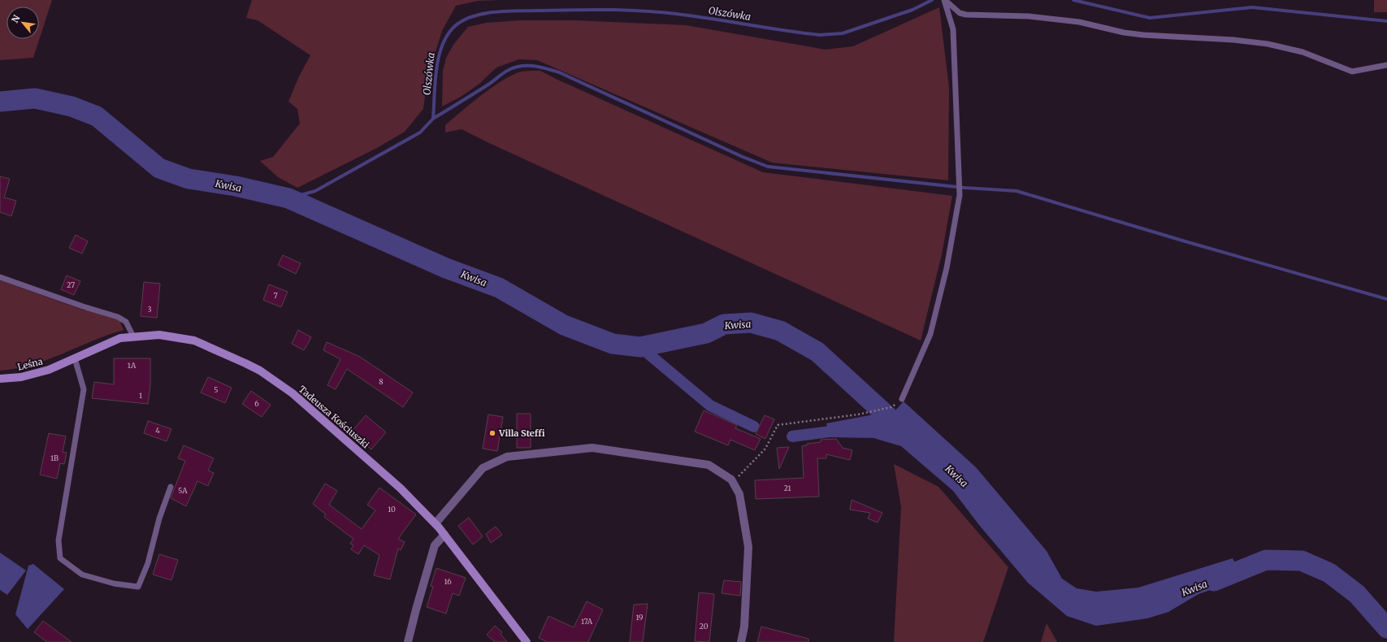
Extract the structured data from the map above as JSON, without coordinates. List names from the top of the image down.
{
  "streets": {
    "main road": ["Leśna", "Tadeusza Kościuszki"]
  },
  "crossings": [
    ["Leśna", "Tadeusza Kościuszki"]
  ],
  "water": ["Olszówka", "Kwisa"],
  "places": ["Villa Steffi"],
  "house_numbers": [
    "27",
    "7",
    "3",
    "1A",
    "8",
    "5",
    "1",
    "6",
    "4",
    "1B",
    "21",
    "5A",
    "10",
    "16",
    "19",
    "17A",
    "20"
  ],
  "north": "top left"
}
